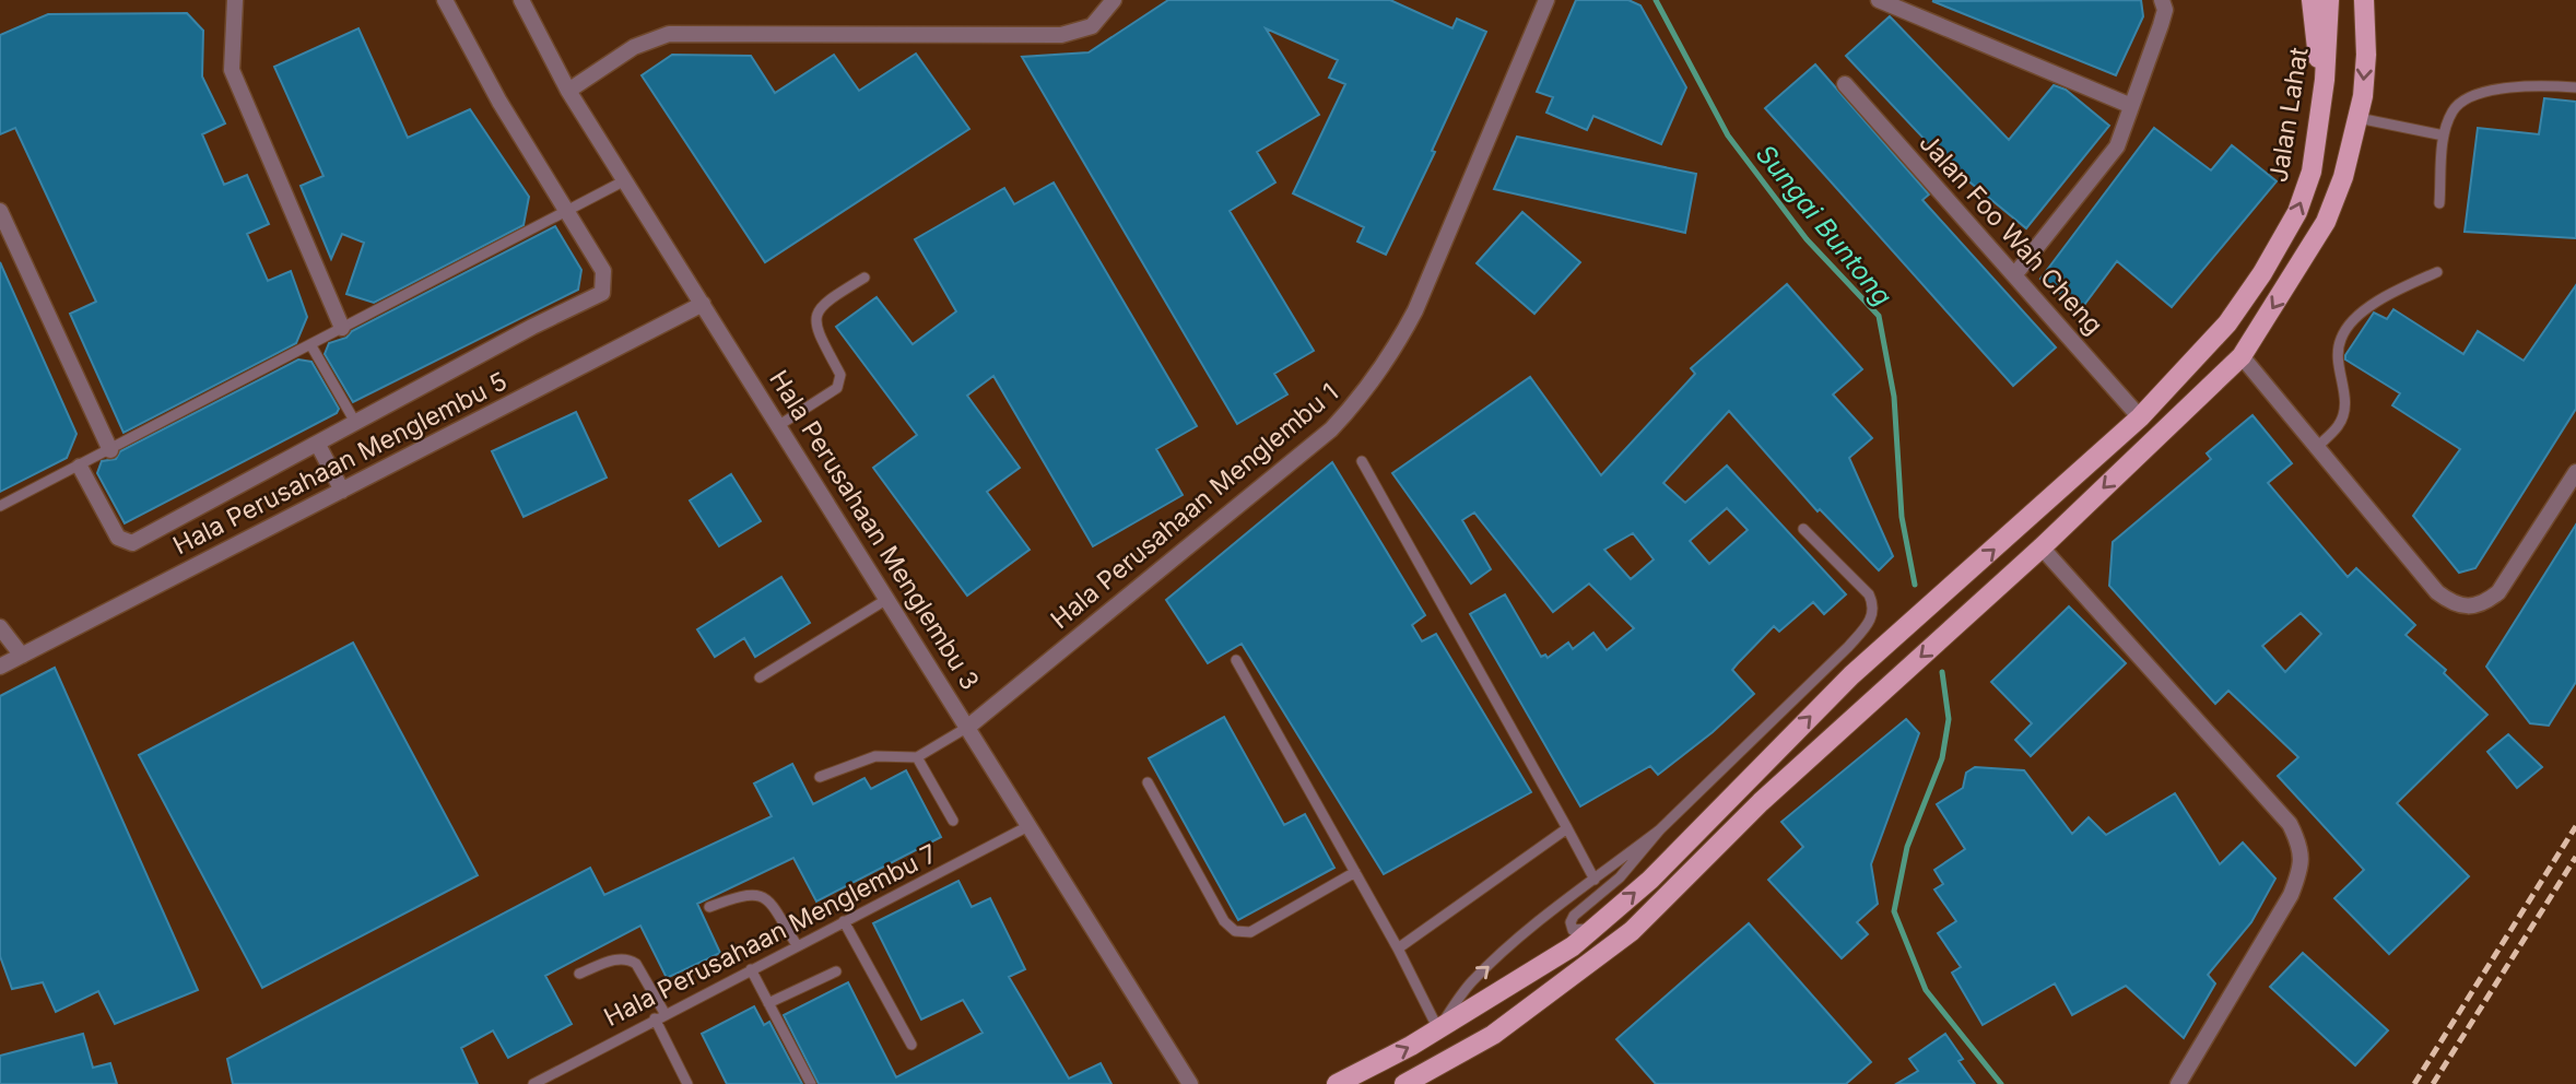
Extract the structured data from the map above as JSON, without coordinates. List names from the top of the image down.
{
  "streets": {
    "main road": ["Jalan Lahat"],
    "street": [
      "Jalan Foo Wah Cheng",
      "Hala Perusahaan Menglembu 5",
      "Hala Perusahaan Menglembu 1",
      "Hala Perusahaan Menglembu 3"
    ],
    "lane": ["Hala Perusahaan Menglembu 7"]
  },
  "crossings": [
    ["Jalan Lahat", "Jalan Foo Wah Cheng"],
    ["Hala Perusahaan Menglembu 5", "Hala Perusahaan Menglembu 3"],
    ["Hala Perusahaan Menglembu 1", "Hala Perusahaan Menglembu 3"],
    ["Hala Perusahaan Menglembu 3", "Hala Perusahaan Menglembu 7"]
  ],
  "water": ["Sungai Buntong"]
}
